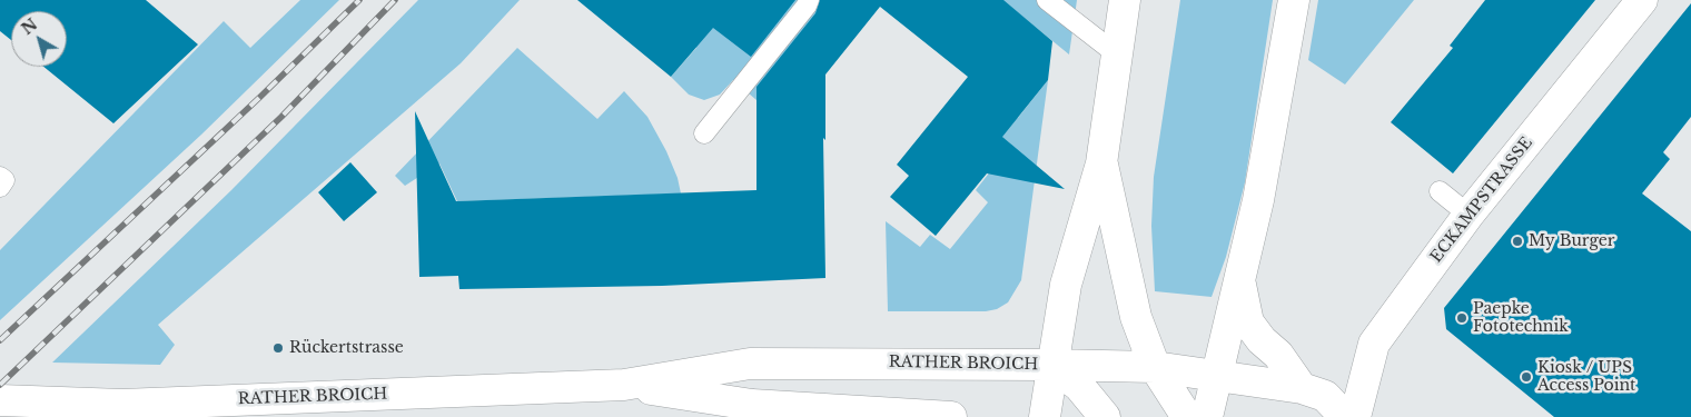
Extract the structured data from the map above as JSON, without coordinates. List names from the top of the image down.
{
  "streets": {
    "main road": ["ECKAMPSTRASSE", "RATHER BROICH"]
  },
  "places": [
    "My Burger",
    "Paepke Fototechnik",
    "Rückertstrasse",
    "Kiosk / UPS Access Point"
  ],
  "north": "top left"
}
